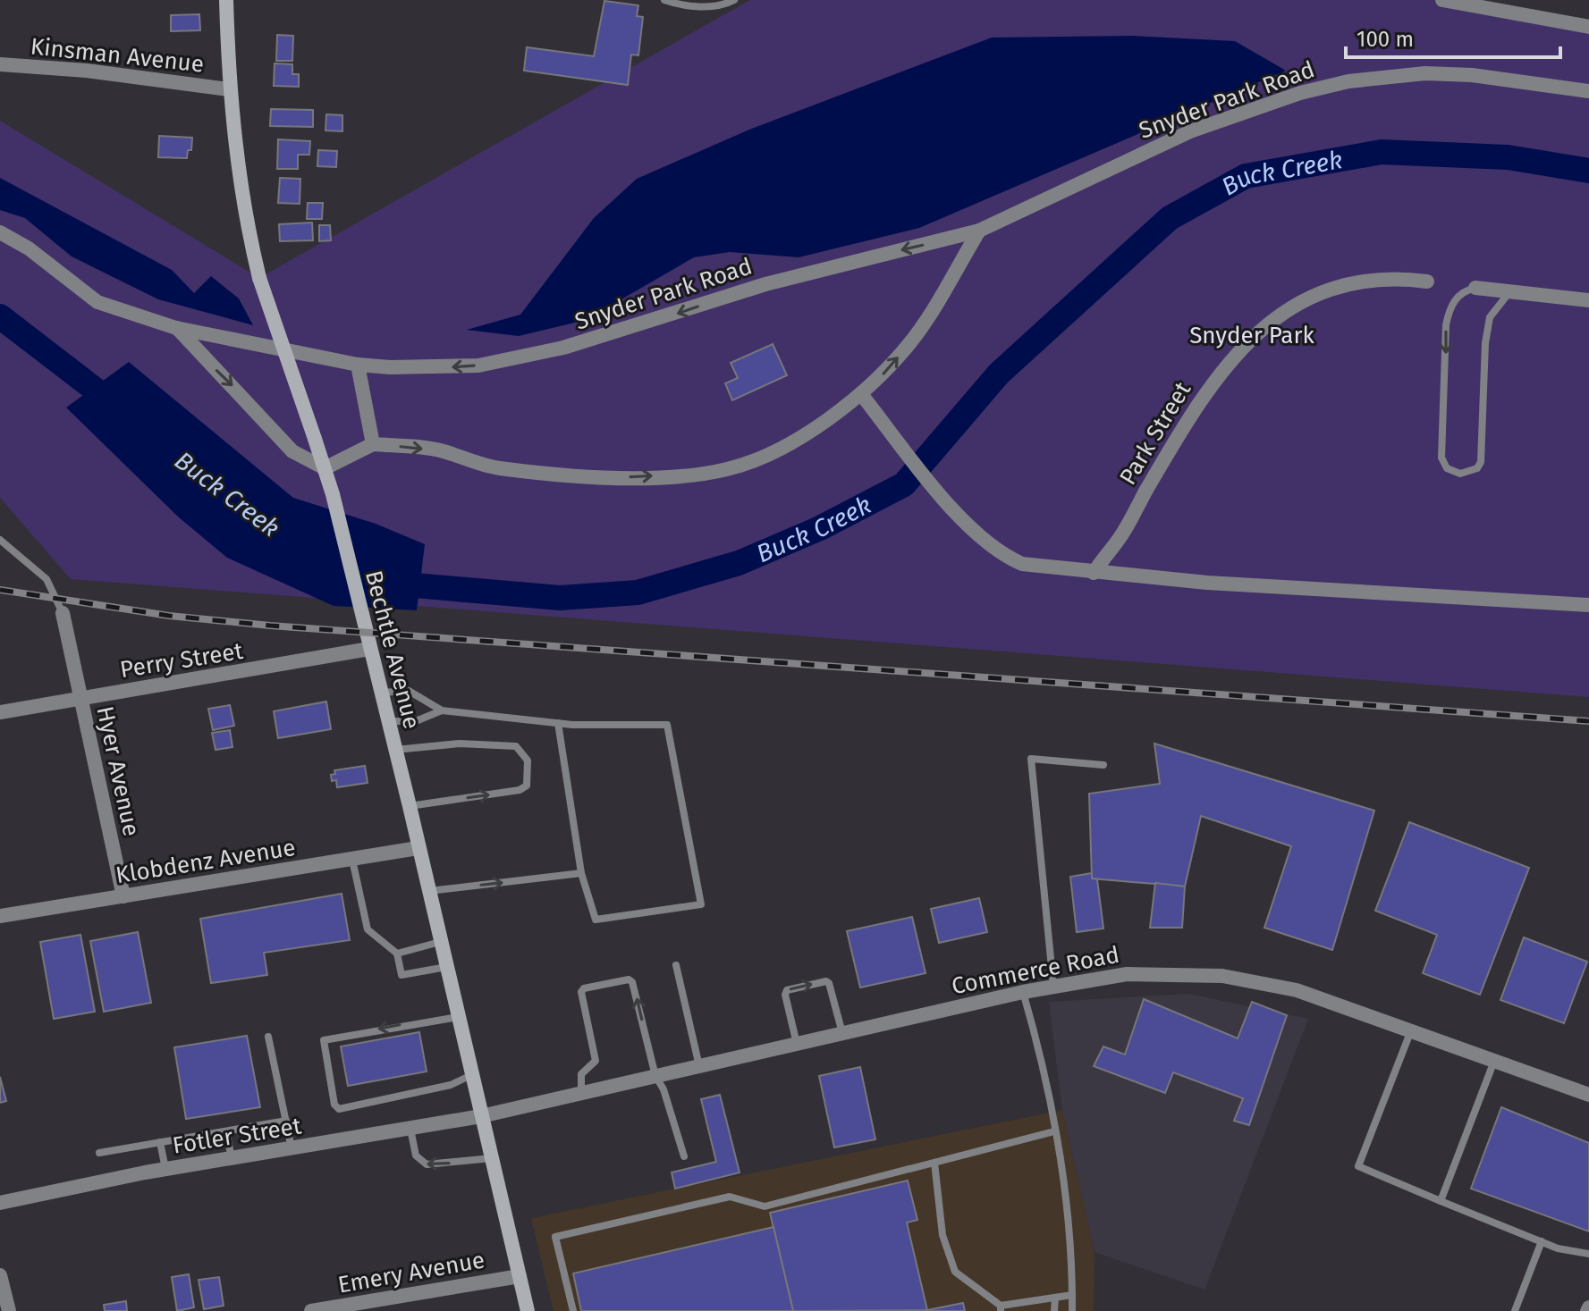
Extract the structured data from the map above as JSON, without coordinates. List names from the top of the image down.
{
  "streets": {
    "main road": ["Bechtle Avenue"],
    "street": [
      "Kinsman Avenue",
      "Snyder Park Road",
      "Park Street",
      "Perry Street",
      "Hyer Avenue",
      "Klobdenz Avenue",
      "Commerce Road",
      "Fotler Street",
      "Emery Avenue"
    ]
  },
  "crossings": [
    ["Kinsman Avenue", "Bechtle Avenue"],
    ["Bechtle Avenue", "Perry Street"],
    ["Bechtle Avenue", "Klobdenz Avenue"],
    ["Bechtle Avenue", "Commerce Road"],
    ["Bechtle Avenue", "Fotler Street"],
    ["Bechtle Avenue", "Emery Avenue"],
    ["Perry Street", "Hyer Avenue"],
    ["Hyer Avenue", "Klobdenz Avenue"],
    ["Commerce Road", "Fotler Street"]
  ],
  "water": ["Buck Creek"],
  "parks": ["Snyder Park"],
  "scale_bar": "100 m"
}
